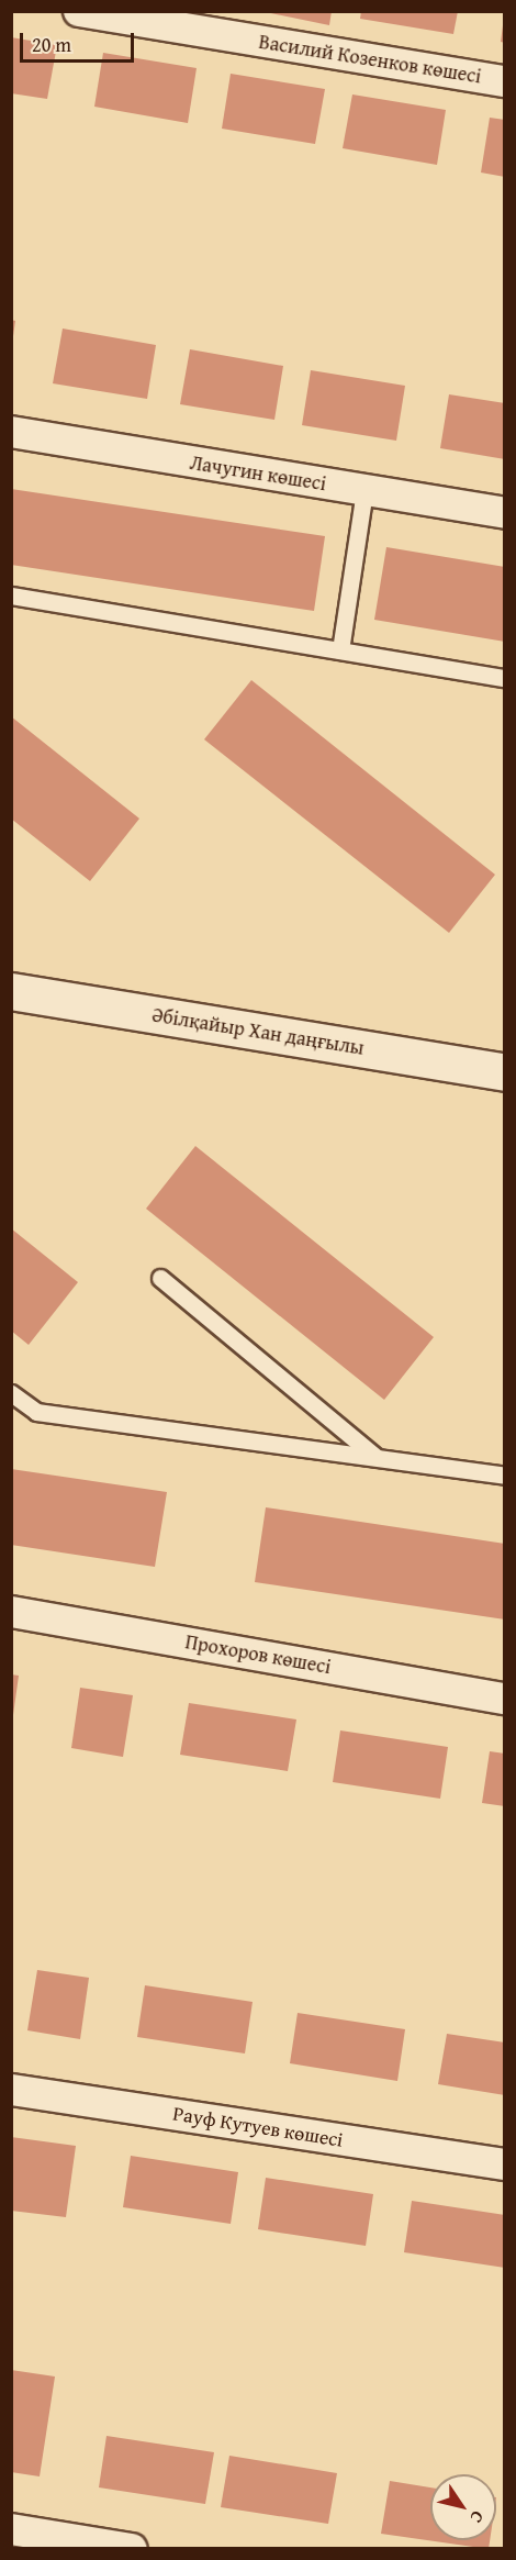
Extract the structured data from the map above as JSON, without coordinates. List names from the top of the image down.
{
  "streets": {
    "street": [
      "Василий Козенков көшесі",
      "Лачугин көшесі",
      "Әбілқайыр Хан даңғылы",
      "Прохоров көшесі",
      "Рауф Кутуев көшесі"
    ]
  },
  "scale_bar": "20 m",
  "north": "bottom right"
}
